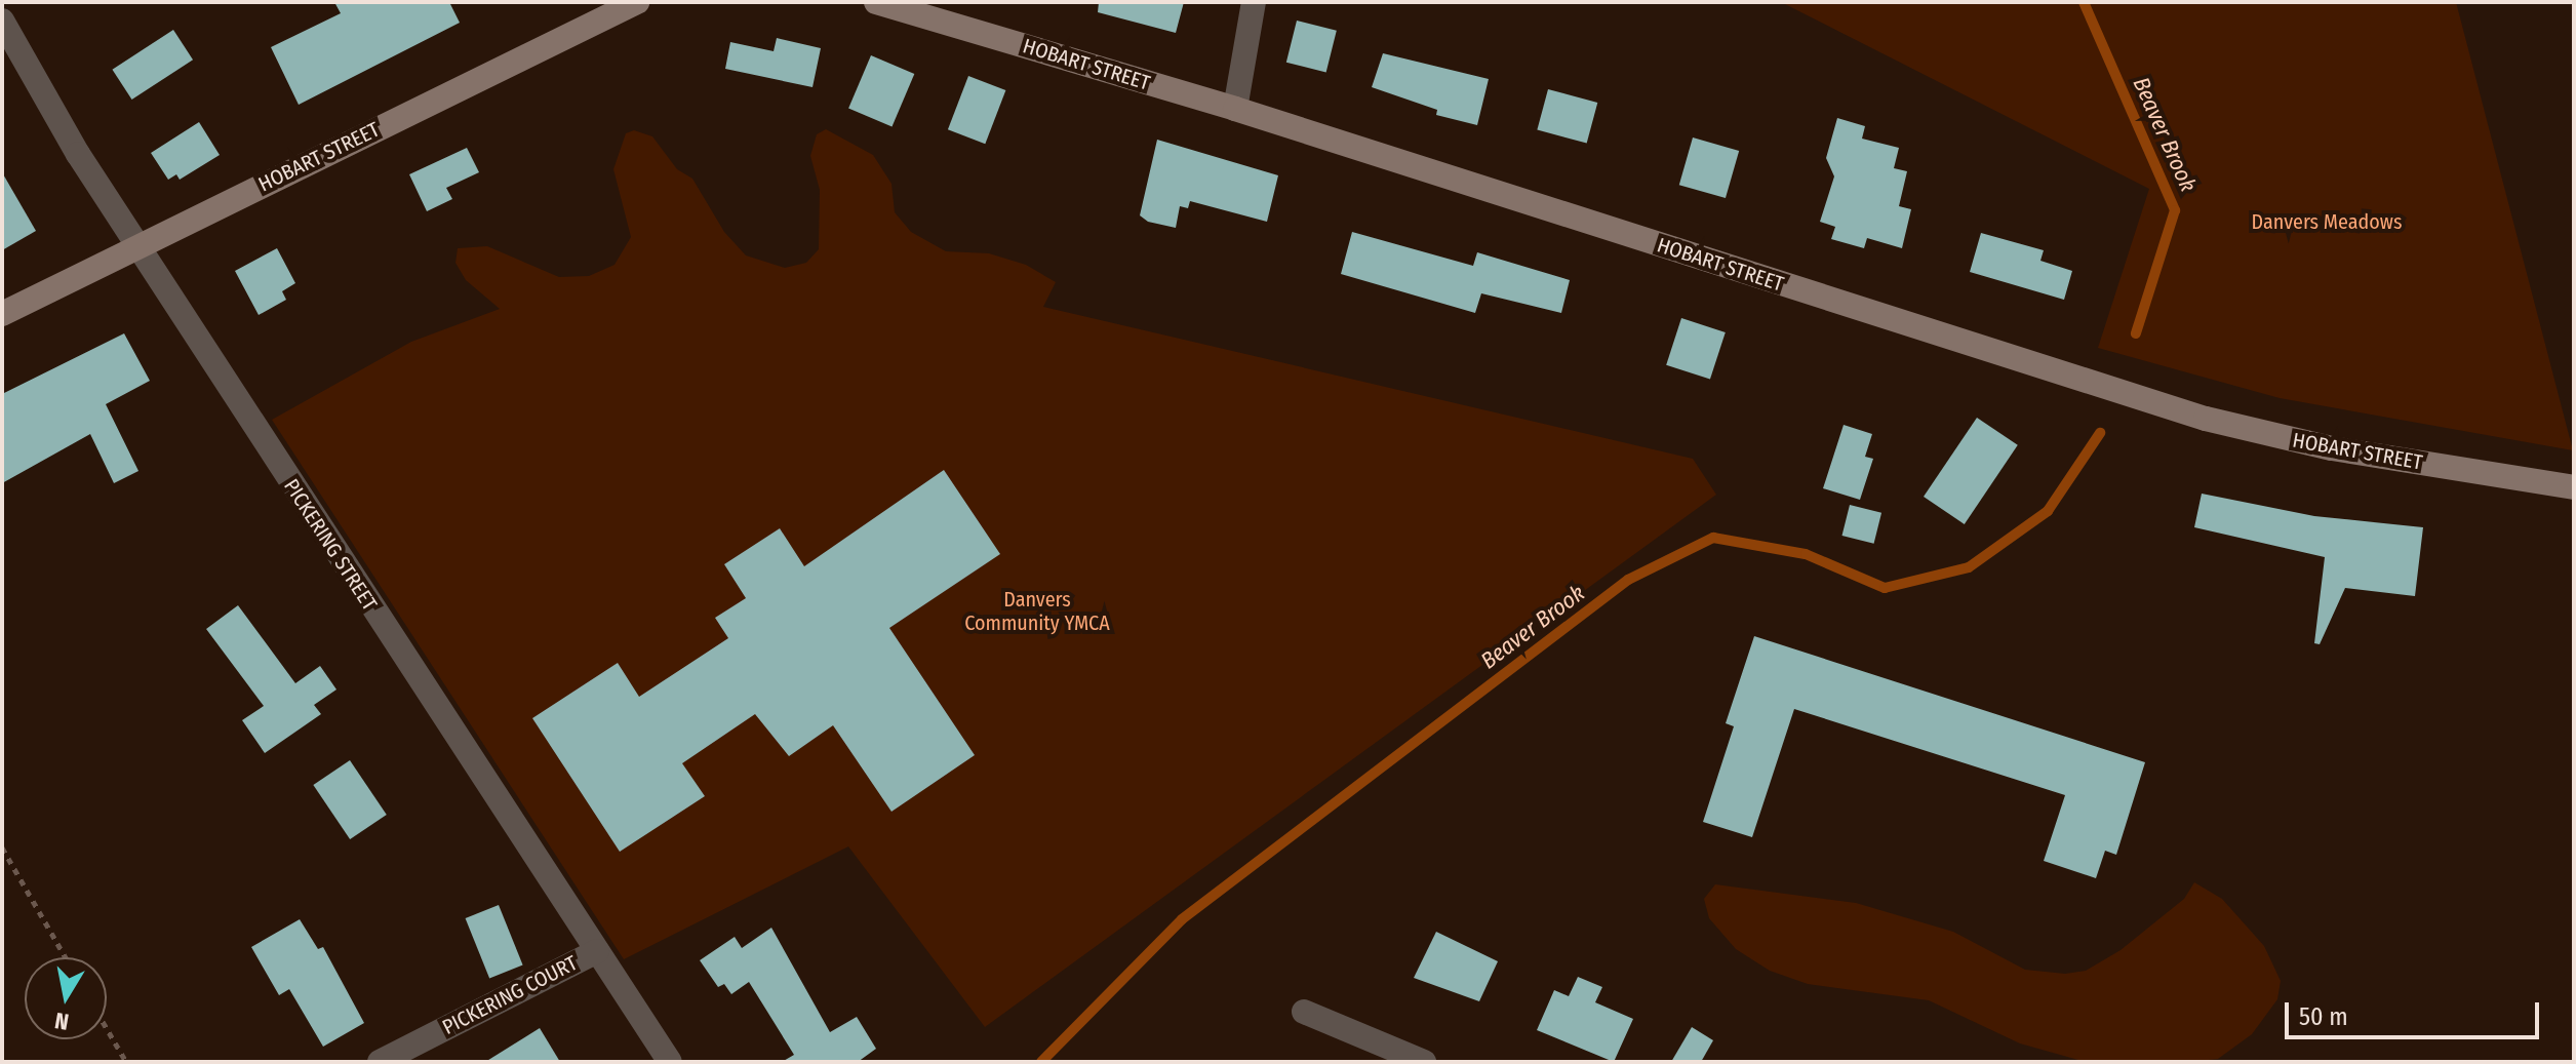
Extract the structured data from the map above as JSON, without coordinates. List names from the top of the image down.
{
  "streets": {
    "main road": ["HOBART STREET"],
    "street": ["PICKERING STREET", "PICKERING COURT"]
  },
  "crossings": [
    ["HOBART STREET", "PICKERING STREET"],
    ["PICKERING STREET", "PICKERING COURT"]
  ],
  "water": ["Beaver Brook"],
  "parks": ["Danvers Meadows", "Danvers Community YMCA"],
  "scale_bar": "50 m",
  "north": "bottom"
}
